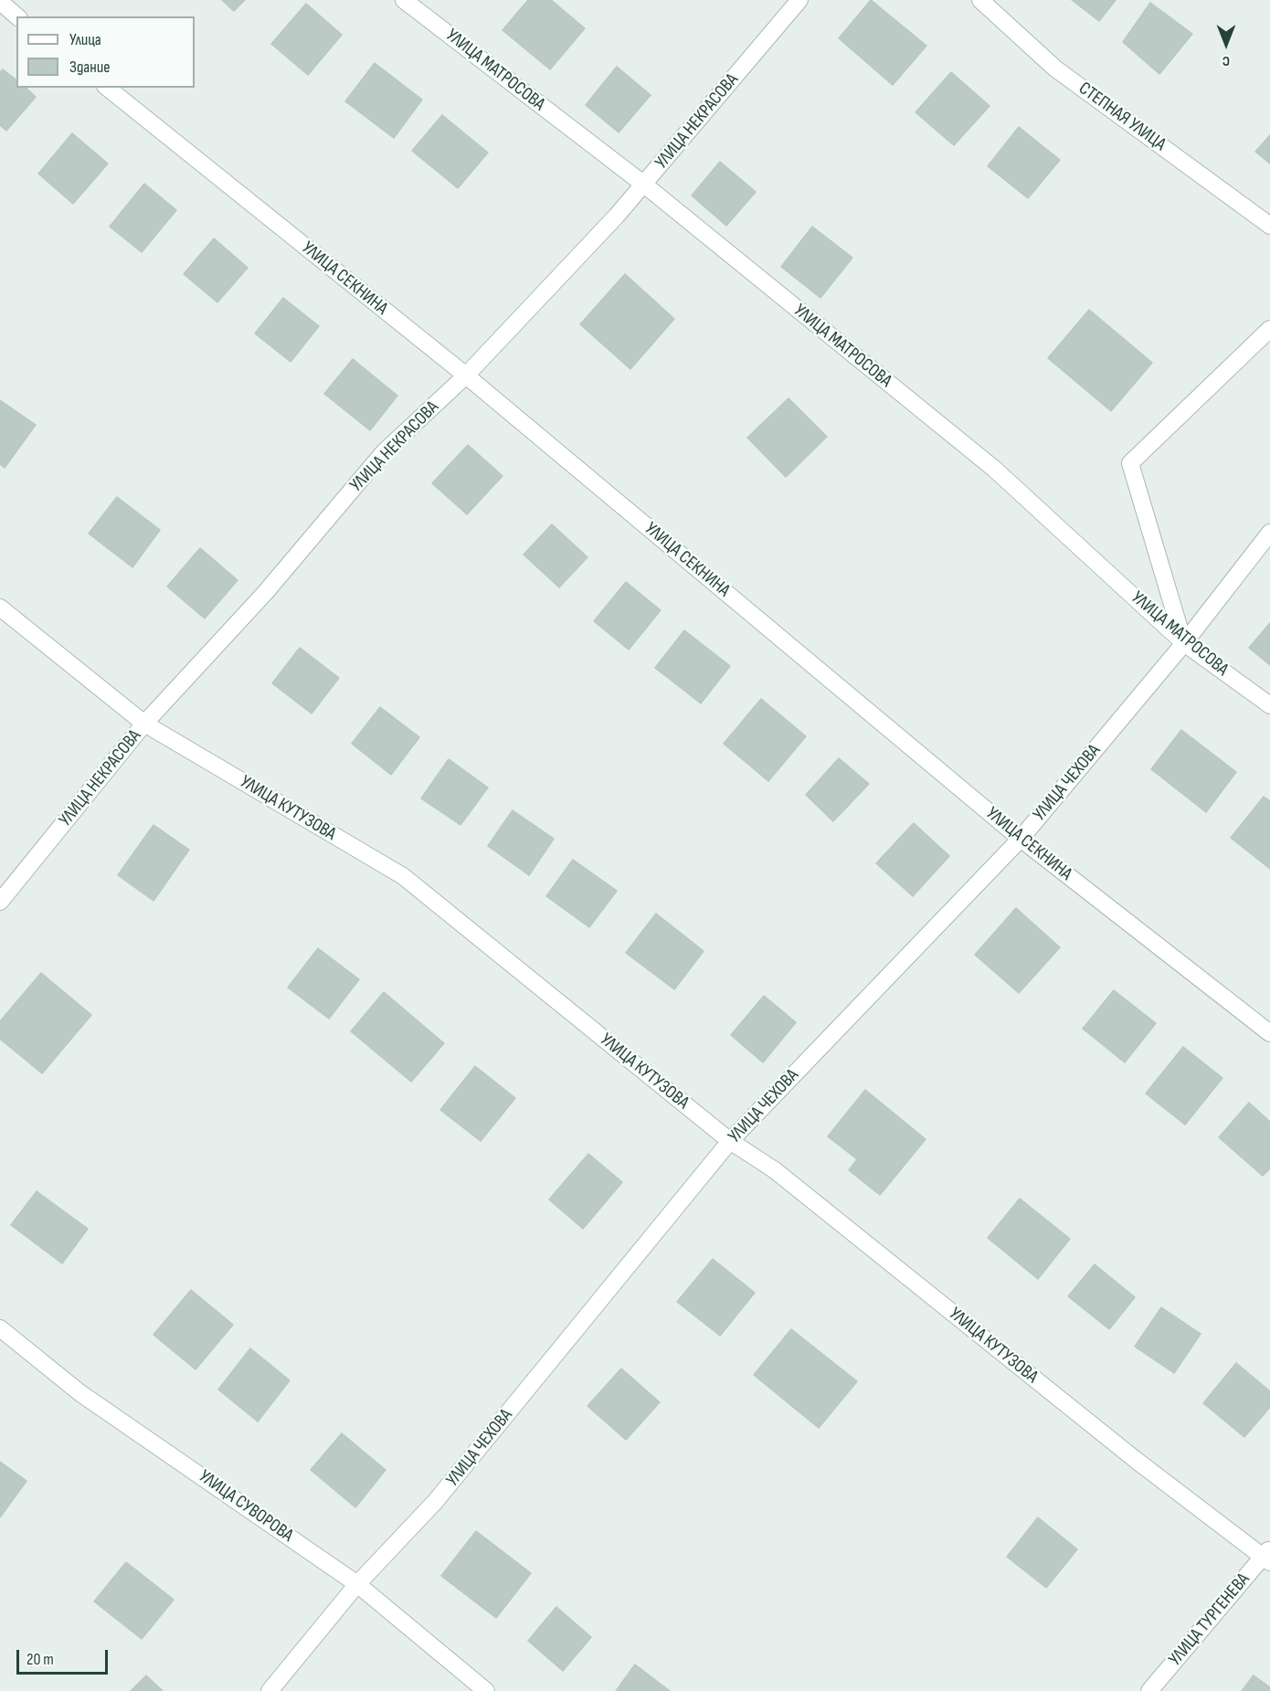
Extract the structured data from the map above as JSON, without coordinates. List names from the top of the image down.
{
  "streets": {
    "street": [
      "УЛИЦА МАТРОСОВА",
      "СТЕПНАЯ УЛИЦА",
      "УЛИЦА НЕКРАСОВА",
      "УЛИЦА СЕКНИНА",
      "УЛИЦА ЧЕХОВА",
      "УЛИЦА КУТУЗОВА",
      "УЛИЦА СУВОРОВА",
      "УЛИЦА ТУРГЕНЕВА"
    ]
  },
  "crossings": [
    ["УЛИЦА МАТРОСОВА", "УЛИЦА НЕКРАСОВА"],
    ["УЛИЦА МАТРОСОВА", "УЛИЦА ЧЕХОВА"],
    ["УЛИЦА НЕКРАСОВА", "УЛИЦА СЕКНИНА"],
    ["УЛИЦА НЕКРАСОВА", "УЛИЦА КУТУЗОВА"],
    ["УЛИЦА СЕКНИНА", "УЛИЦА ЧЕХОВА"],
    ["УЛИЦА ЧЕХОВА", "УЛИЦА КУТУЗОВА"],
    ["УЛИЦА ЧЕХОВА", "УЛИЦА СУВОРОВА"],
    ["УЛИЦА КУТУЗОВА", "УЛИЦА ТУРГЕНЕВА"]
  ],
  "legend": ["Улица", "Здание"],
  "scale_bar": "20 m",
  "north": "bottom"
}
